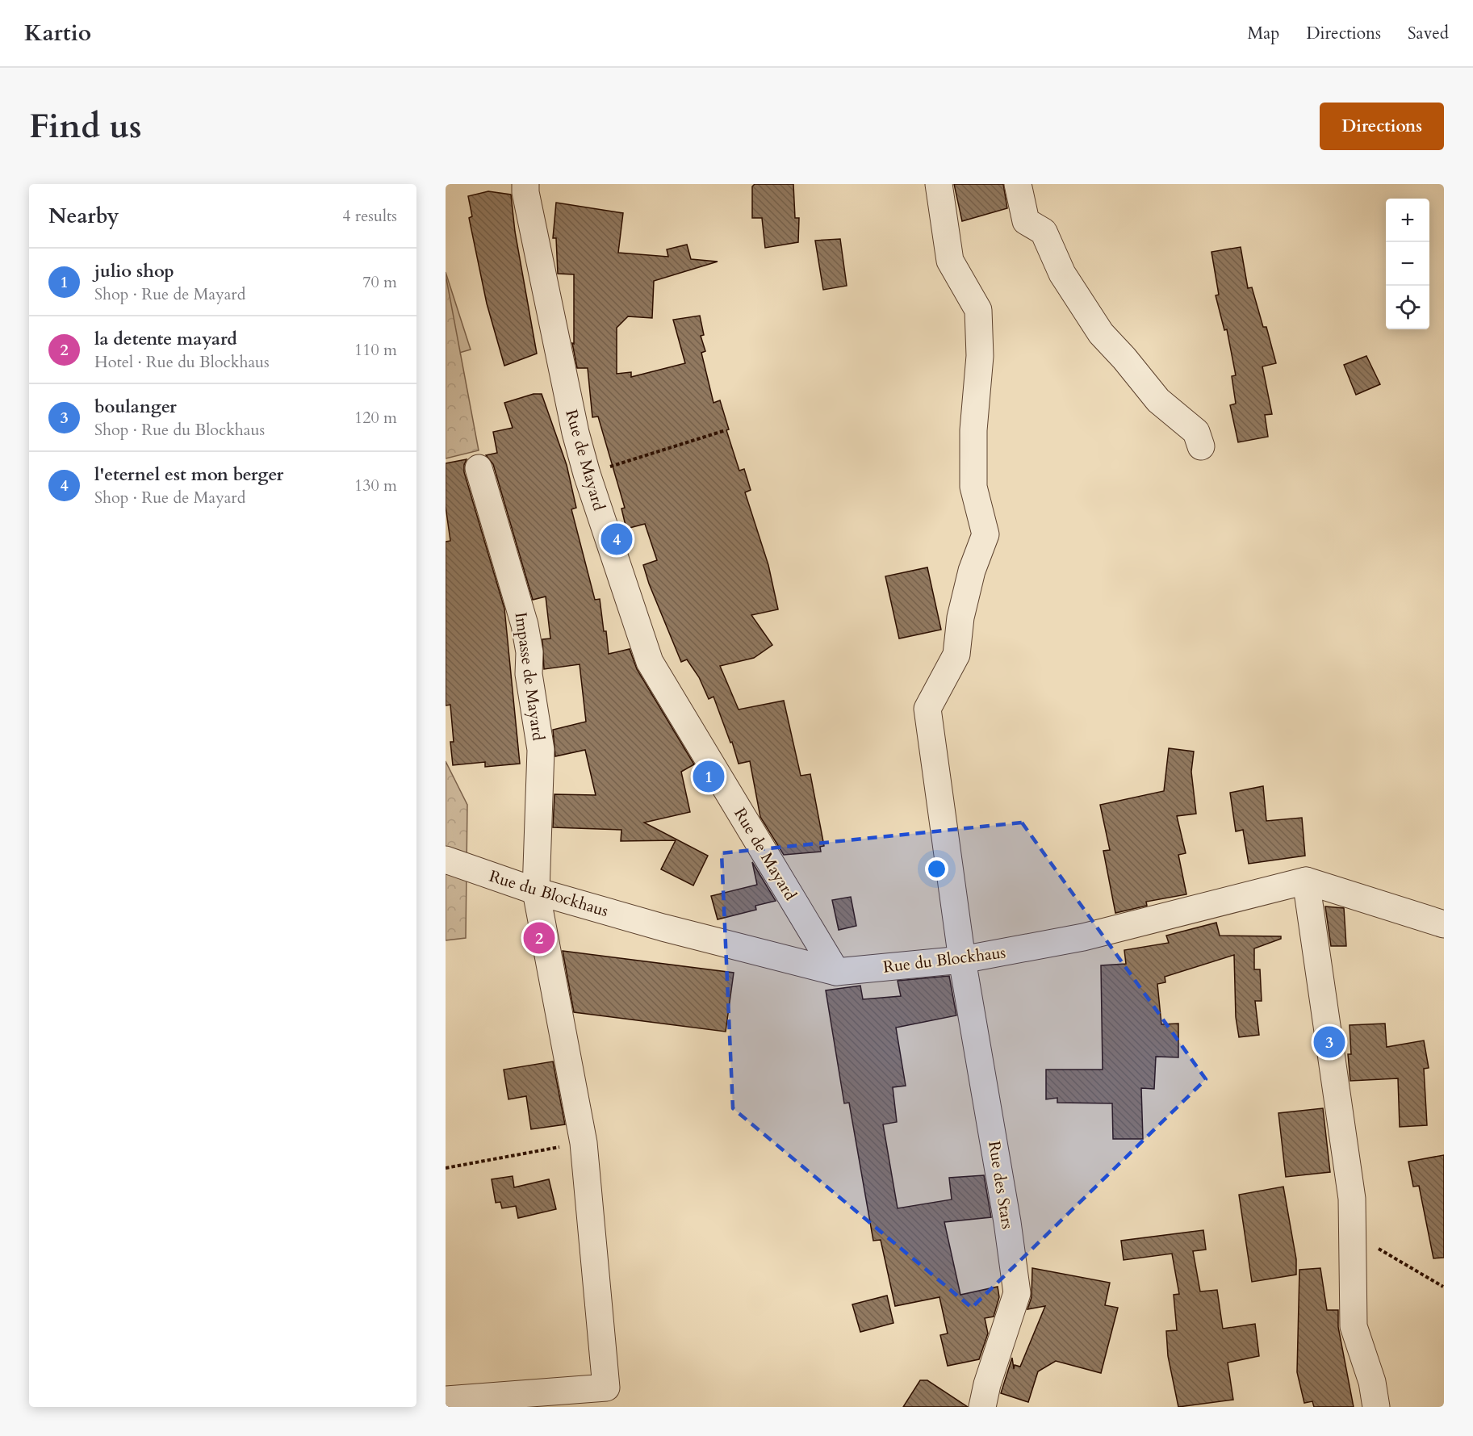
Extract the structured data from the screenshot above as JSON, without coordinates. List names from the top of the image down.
{
  "streets": {
    "street": [
      "Rue de Mayard",
      "Impasse de Mayard",
      "Rue du Blockhaus",
      "Rue des Stars"
    ]
  },
  "crossings": [
    ["Rue de Mayard", "Rue du Blockhaus"],
    ["Impasse de Mayard", "Rue du Blockhaus"],
    ["Rue du Blockhaus", "Rue des Stars"]
  ],
  "page": {
    "header": "Kartio",
    "nav": ["Map", "Directions", "Saved"],
    "buttons": "Directions",
    "title": "Find us",
    "heading": ["Nearby", "4 results"],
    "map_buttons": ["+", "−"],
    "list": [
      {
        "mark": "1",
        "name": "julio shop",
        "note": "Shop · Rue de Mayard",
        "value": "70 m"
      },
      {
        "mark": "2",
        "name": "la detente mayard",
        "note": "Hotel · Rue du Blockhaus",
        "value": "110 m"
      },
      {
        "mark": "3",
        "name": "boulanger",
        "note": "Shop · Rue du Blockhaus",
        "value": "120 m"
      },
      {
        "mark": "4",
        "name": "l'eternel est mon berger",
        "note": "Shop · Rue de Mayard",
        "value": "130 m"
      }
    ],
    "pins": [
      "4",
      "1",
      "2",
      "3"
    ]
  }
}
